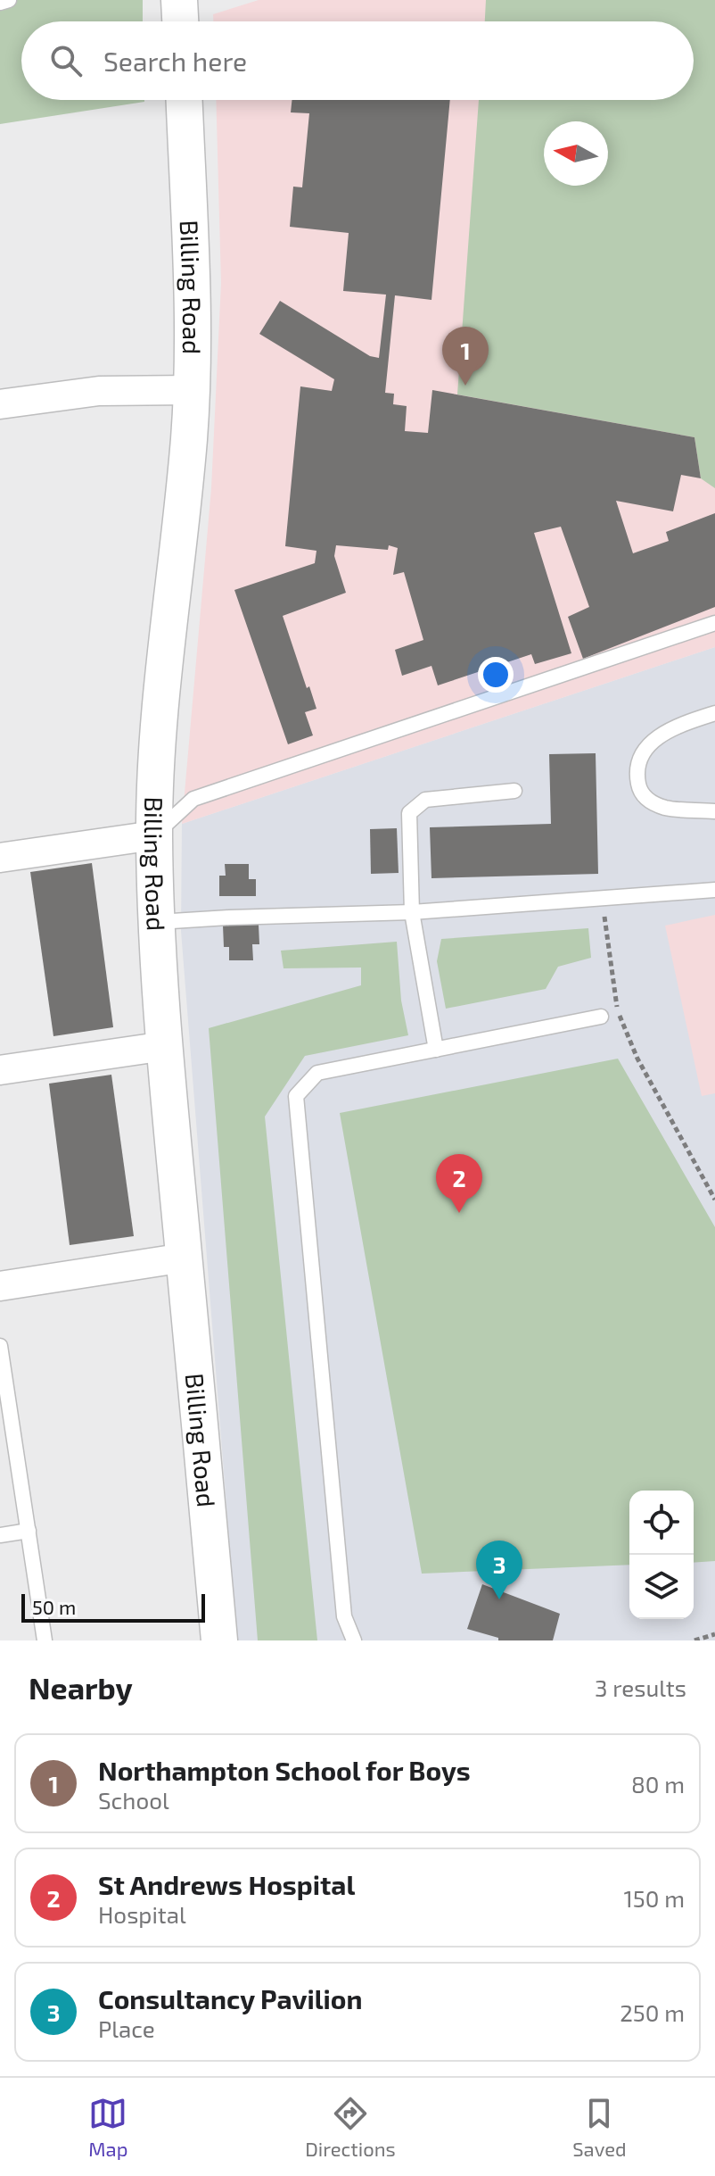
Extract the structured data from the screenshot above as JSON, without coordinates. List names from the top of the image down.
{
  "streets": {
    "street": ["Billing Road"]
  },
  "scale_bar": "50 m",
  "north": "left",
  "page": {
    "search": "Search here",
    "pins": ["1", "2", "3"],
    "scale": "50 m",
    "heading": ["Nearby", "3 results"],
    "list": [
      {
        "mark": "1",
        "name": "Northampton School for Boys",
        "note": "School",
        "value": "80 m"
      },
      {
        "mark": "2",
        "name": "St Andrews Hospital",
        "note": "Hospital",
        "value": "150 m"
      },
      {
        "mark": "3",
        "name": "Consultancy Pavilion",
        "note": "Place",
        "value": "250 m"
      }
    ],
    "nav": ["Map", "Directions", "Saved"]
  }
}
